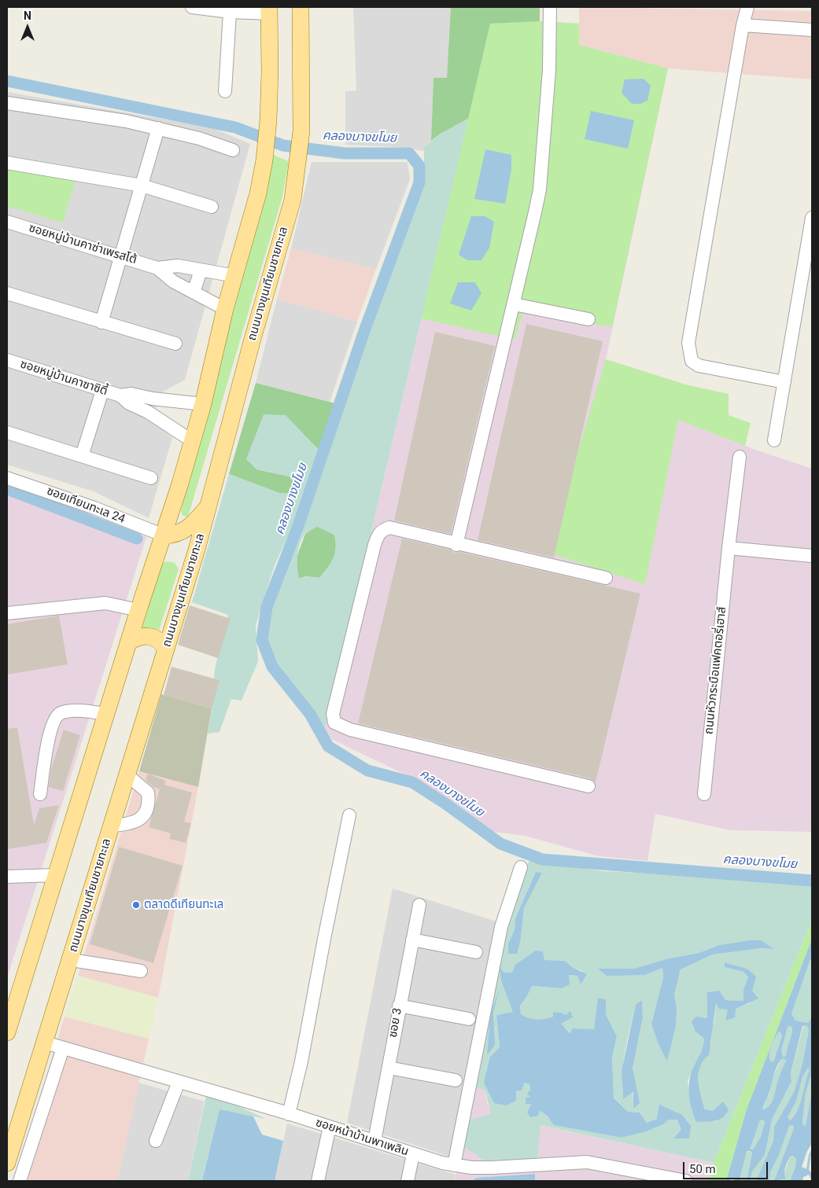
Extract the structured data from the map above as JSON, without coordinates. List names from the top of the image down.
{
  "streets": {
    "main road": ["ถนนบางขุนเทียนชายทะเล"],
    "street": [
      "ซอยหมู่บ้านคาซ่าเพรสโต้",
      "ซอยหมู่บ้านคาซาซิตี้",
      "ซอยเทียนทะเล 24",
      "ถนนหัวกระบือแฟคตอรี่เฮาส์",
      "ซอย 3",
      "ซอยหน้าบ้านพาเพลิน"
    ]
  },
  "crossings": [
    ["ถนนบางขุนเทียนชายทะเล", "ซอยหน้าบ้านพาเพลิน"],
    ["ซอย 3", "ซอยหน้าบ้านพาเพลิน"]
  ],
  "water": ["คลองบางขโมย"],
  "places": ["ตลาดดีเทียนทะเล"],
  "scale_bar": "50 m",
  "north": "top"
}
